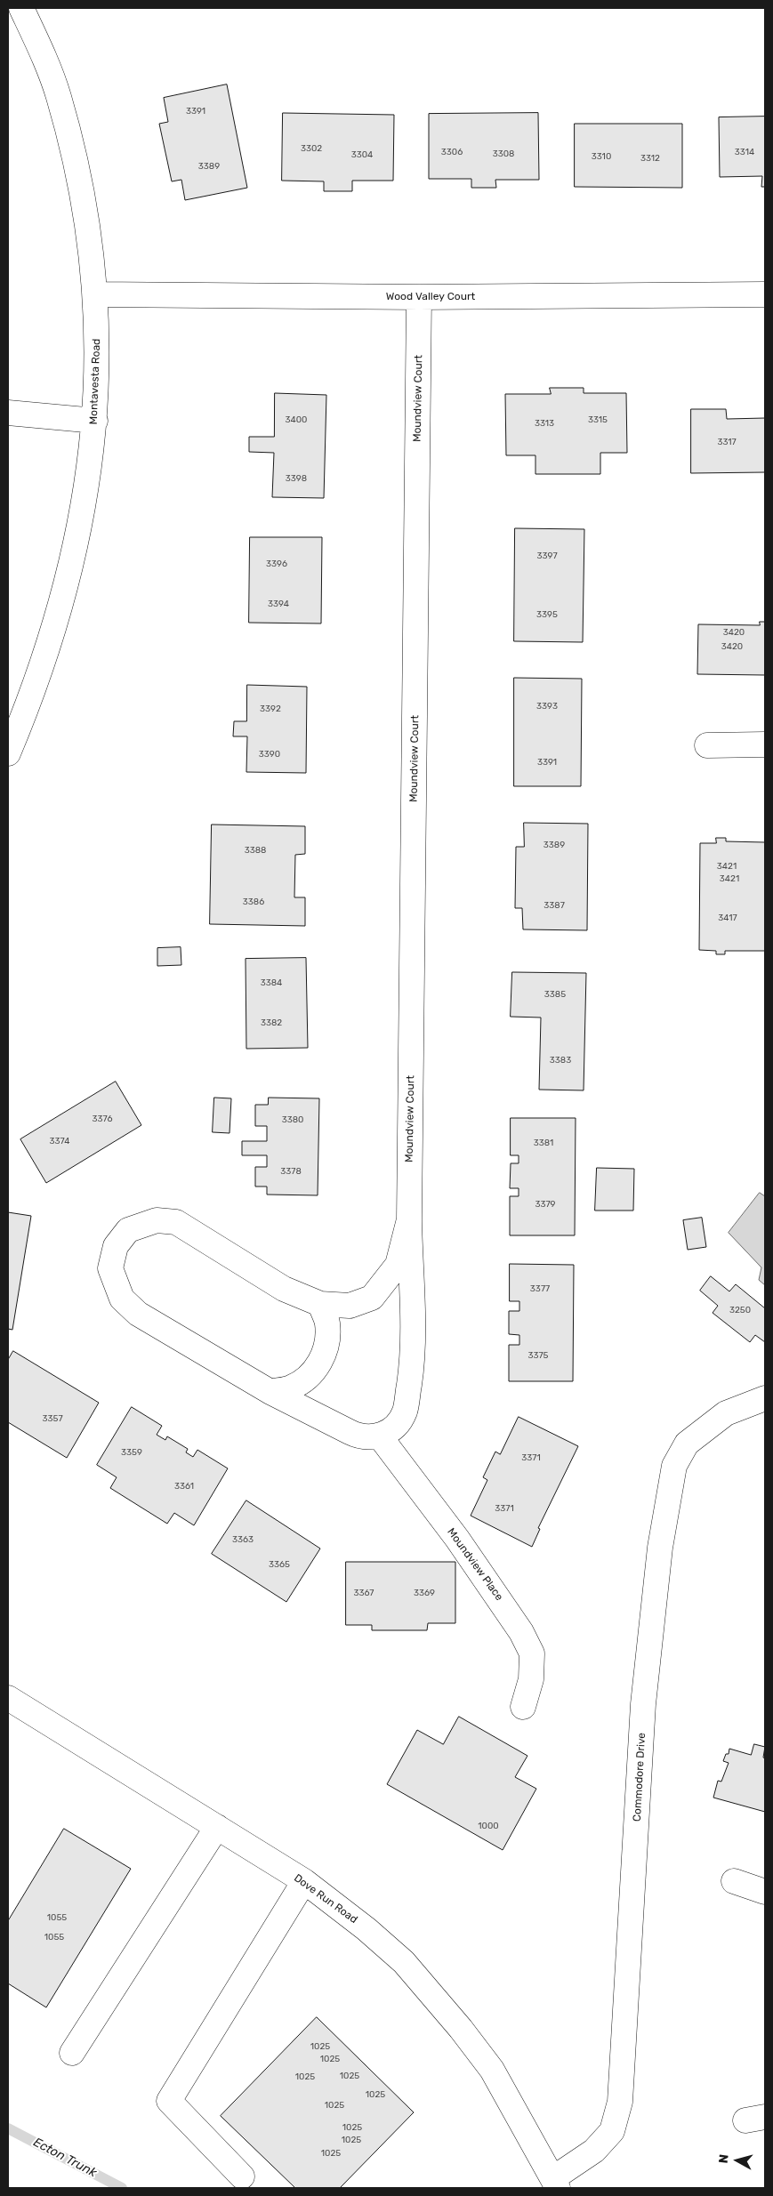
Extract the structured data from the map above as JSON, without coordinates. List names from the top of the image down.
{
  "streets": {
    "street": [
      "Wood Valley Court",
      "Montavesta Road",
      "Moundview Court",
      "Moundview Place",
      "Commodore Drive",
      "Dove Run Road"
    ]
  },
  "crossings": [
    ["Wood Valley Court", "Montavesta Road"],
    ["Wood Valley Court", "Moundview Court"],
    ["Moundview Court", "Moundview Place"],
    ["Commodore Drive", "Dove Run Road"]
  ],
  "water": ["Ecton Trunk"],
  "house_numbers": [
    "3391",
    "3302",
    "3306",
    "3314",
    "3308",
    "3304",
    "3310",
    "3312",
    "3389",
    "3400",
    "3315",
    "3313",
    "3317",
    "3398",
    "3397",
    "3396",
    "3394",
    "3395",
    "3420",
    "3420",
    "3393",
    "3392",
    "3390",
    "3391",
    "3389",
    "3388",
    "3421",
    "3421",
    "3386",
    "3387",
    "3417",
    "3384",
    "3385",
    "3382",
    "3383",
    "3376",
    "3380",
    "3374",
    "3381",
    "3378",
    "3379",
    "3377",
    "3250",
    "3375",
    "3357",
    "3359",
    "3371",
    "3361",
    "3371",
    "3363",
    "3365",
    "3367",
    "3369",
    "1000",
    "1055",
    "1055",
    "1025",
    "1025",
    "1025",
    "1025",
    "1025",
    "1025",
    "1025",
    "1025",
    "1025"
  ],
  "north": "left"
}
